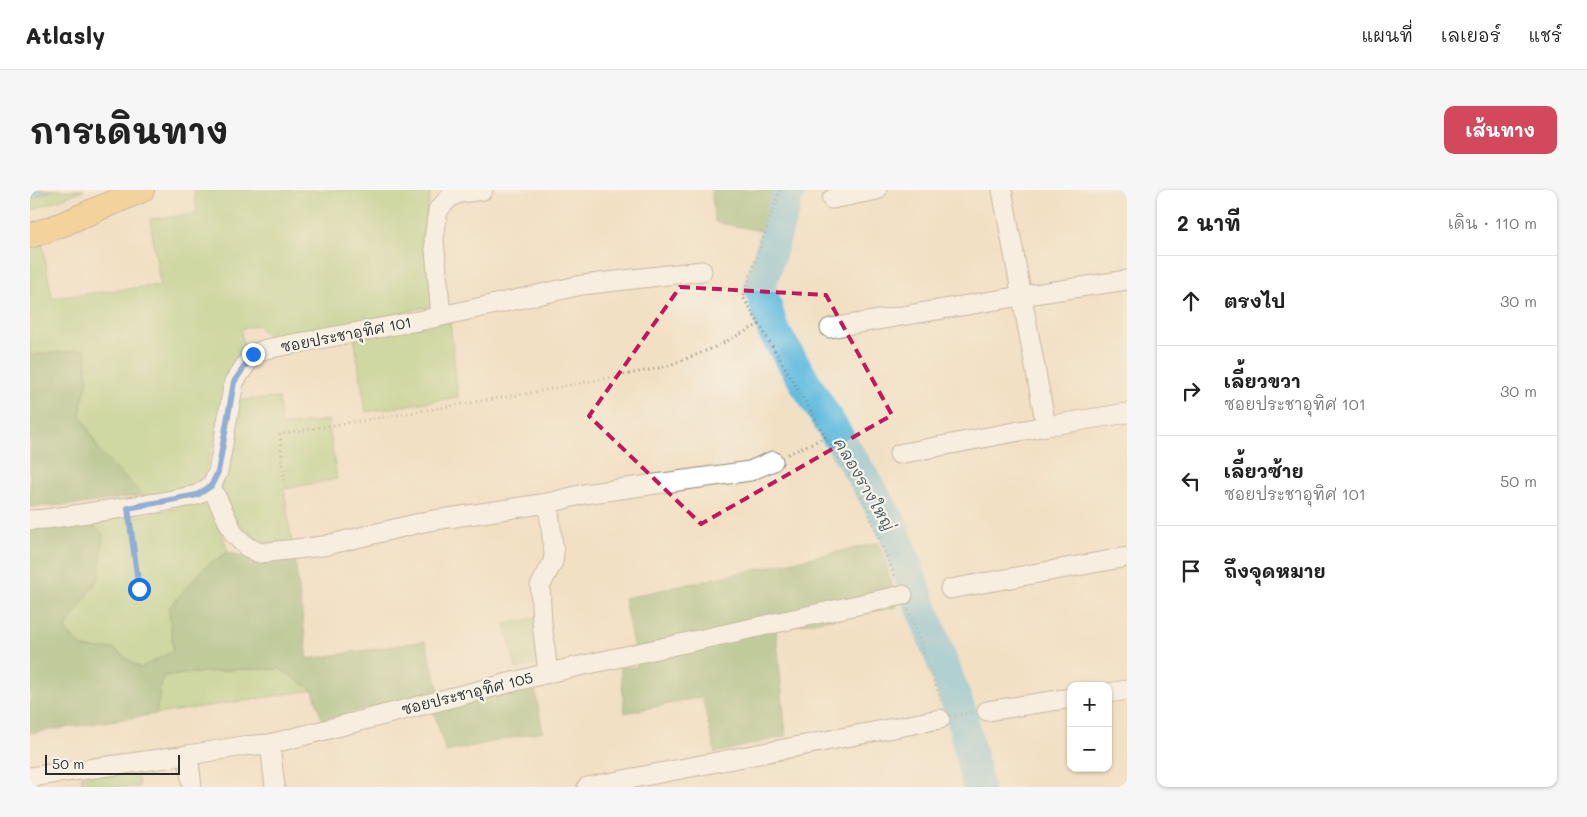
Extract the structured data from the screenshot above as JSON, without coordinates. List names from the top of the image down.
{
  "streets": {
    "street": ["ซอยประชาอุทิศ 101", "ซอยประชาอุทิศ 105"]
  },
  "water": ["คลองรางใหญ่"],
  "scale_bar": "50 m",
  "page": {
    "header": "Atlasly",
    "nav": ["แผนที่", "เลเยอร์", "แชร์"],
    "buttons": "เส้นทาง",
    "title": "การเดินทาง",
    "heading": ["2 นาที", "เดิน · 110 m"],
    "list": [
      ["ตรงไป", "30 m"],
      ["เลี้ยวขวา", "ซอยประชาอุทิศ 101", "30 m"],
      ["เลี้ยวซ้าย", "ซอยประชาอุทิศ 101", "50 m"],
      "ถึงจุดหมาย"
    ],
    "map_buttons": ["+", "−"],
    "scale": "50 m"
  }
}
